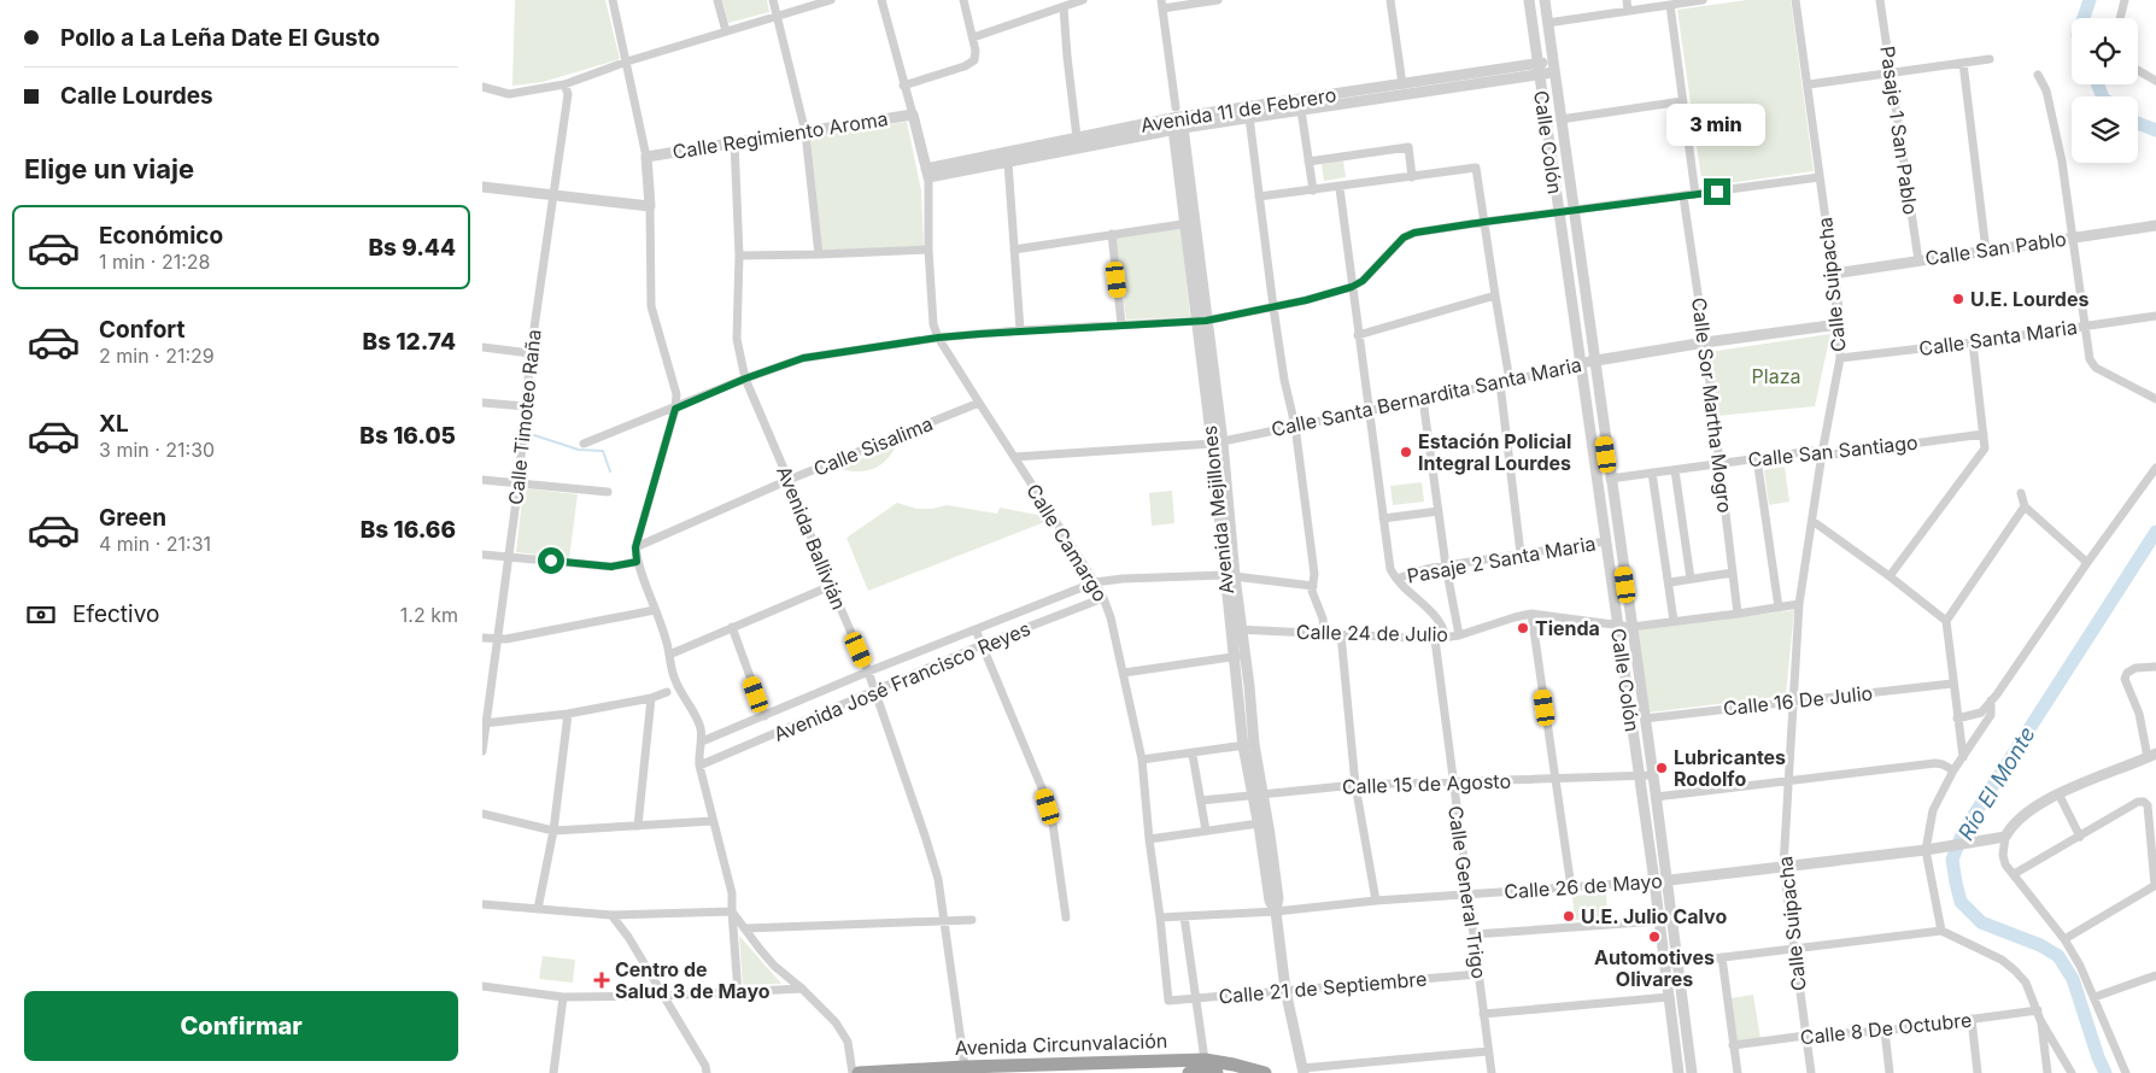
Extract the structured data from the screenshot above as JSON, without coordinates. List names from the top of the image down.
{
  "streets": {
    "highway": ["Avenida Circunvalación"],
    "street": [
      "Avenida 11 de Febrero",
      "Pasaje 1 San Pablo",
      "Calle Regimiento Aroma",
      "Calle Colón",
      "Calle San Pablo",
      "Calle Suipacha",
      "Calle Santa Maria",
      "Calle Santa Bernardita Santa Maria",
      "Calle Sor Martha Mogro",
      "Calle Timoteo Raña",
      "Calle Sisalima",
      "Calle San Santiago",
      "Avenida Mejillones",
      "Avenida Ballivián",
      "Calle Camargo",
      "Pasaje 2 Santa Maria",
      "Calle 24 de Julio",
      "Avenida José Francisco Reyes",
      "Calle 16 De Julio",
      "Calle 15 de Agosto",
      "Calle 26 de Mayo",
      "Calle General Trigo",
      "Calle 21 de Septiembre",
      "Calle 8 De Octubre"
    ]
  },
  "crossings": [
    ["Avenida 11 de Febrero", "Calle Colón"],
    ["Avenida 11 de Febrero", "Avenida Mejillones"],
    ["Avenida 11 de Febrero", "Calle Camargo"],
    ["Pasaje 1 San Pablo", "Calle San Pablo"],
    ["Calle Regimiento Aroma", "Avenida Ballivián"],
    ["Calle Colón", "Calle Santa Bernardita Santa Maria"],
    ["Calle Colón", "Calle San Santiago"],
    ["Calle Colón", "Pasaje 2 Santa Maria"],
    ["Calle Colón", "Calle 24 de Julio"],
    ["Calle Colón", "Calle 16 De Julio"],
    ["Calle Colón", "Calle 15 de Agosto"],
    ["Calle Colón", "Calle 26 de Mayo"],
    ["Calle San Pablo", "Calle Suipacha"],
    ["Calle Suipacha", "Calle Santa Maria"],
    ["Calle Suipacha", "Calle Santa Bernardita Santa Maria"],
    ["Calle Suipacha", "Calle San Santiago"],
    ["Calle Suipacha", "Calle 24 de Julio"],
    ["Calle Suipacha", "Calle 16 De Julio"],
    ["Calle Suipacha", "Calle 26 de Mayo"],
    ["Calle Suipacha", "Calle 8 De Octubre"],
    ["Calle Santa Bernardita Santa Maria", "Calle Sor Martha Mogro"],
    ["Calle Santa Bernardita Santa Maria", "Avenida Mejillones"],
    ["Calle Santa Bernardita Santa Maria", "Calle Camargo"],
    ["Calle Sor Martha Mogro", "Calle San Santiago"],
    ["Calle Sor Martha Mogro", "Calle 24 de Julio"],
    ["Calle Sisalima", "Avenida Ballivián"],
    ["Calle Sisalima", "Calle Camargo"],
    ["Avenida Mejillones", "Calle 24 de Julio"],
    ["Avenida Mejillones", "Avenida José Francisco Reyes"],
    ["Avenida Mejillones", "Calle 15 de Agosto"],
    ["Avenida Mejillones", "Calle 26 de Mayo"],
    ["Avenida Mejillones", "Calle 21 de Septiembre"],
    ["Avenida Ballivián", "Avenida José Francisco Reyes"],
    ["Avenida Ballivián", "Avenida Circunvalación"],
    ["Calle Camargo", "Avenida José Francisco Reyes"],
    ["Calle Camargo", "Calle 26 de Mayo"],
    ["Calle Camargo", "Calle 21 de Septiembre"],
    ["Calle 24 de Julio", "Calle General Trigo"],
    ["Calle 15 de Agosto", "Calle General Trigo"],
    ["Calle 26 de Mayo", "Calle General Trigo"],
    ["Calle General Trigo", "Calle 21 de Septiembre"]
  ],
  "water": ["Río El Monte"],
  "parks": ["Plaza"],
  "places": {
    "other": [
      "U.E. Lourdes",
      "Estación Policial Integral Lourdes",
      "Tienda",
      "Lubricantes Rodolfo",
      "U.E. Julio Calvo",
      "Automotives Olivares"
    ],
    "health": ["Centro de Salud 3 de Mayo"]
  },
  "page": {
    "banner": ["Pollo a La Leña Date El Gusto", "Calle Lourdes"],
    "bubble": "3 min",
    "heading": "Elige un viaje",
    "list": [
      {
        "name": "Económico",
        "note": "1 min · 21:28",
        "value": "Bs 9.44"
      },
      {
        "name": "Confort",
        "note": "2 min · 21:29",
        "value": "Bs 12.74"
      },
      {
        "name": "XL",
        "note": "3 min · 21:30",
        "value": "Bs 16.05"
      },
      {
        "name": "Green",
        "note": "4 min · 21:31",
        "value": "Bs 16.66"
      }
    ],
    "pay": ["Efectivo", "1.2 km"],
    "buttons": "Confirmar"
  }
}
